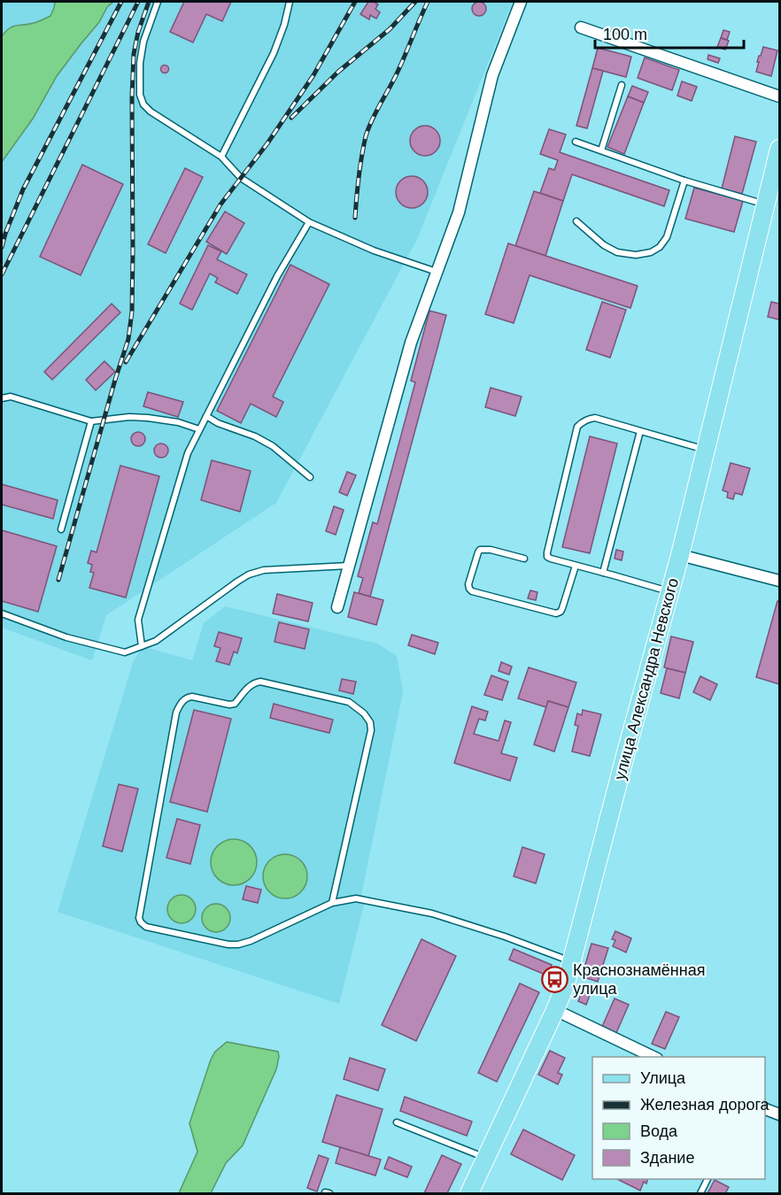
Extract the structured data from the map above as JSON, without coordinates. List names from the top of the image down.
{
  "streets": {
    "main road": ["улица Александра Невского"]
  },
  "places": {
    "bus stop": ["Краснознамённая улица"]
  },
  "legend": [
    "Улица",
    "Железная дорога",
    "Вода",
    "Здание"
  ],
  "scale_bar": "100 m"
}
